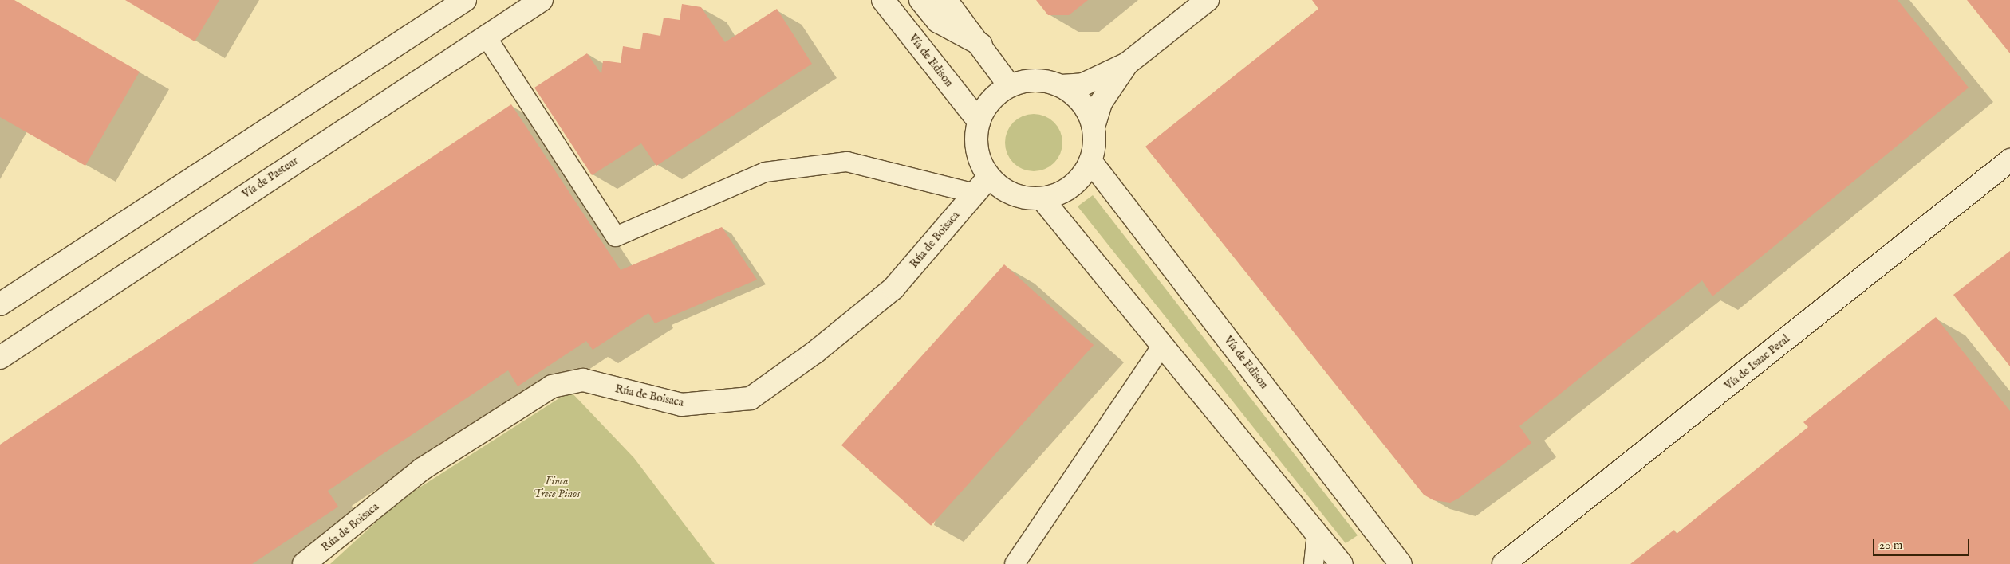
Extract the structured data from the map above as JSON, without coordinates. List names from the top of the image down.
{
  "streets": {
    "street": [
      "Vía de Edison",
      "Vía de Pasteur",
      "Rúa de Boisaca",
      "Vía de Isaac Peral"
    ]
  },
  "crossings": [
    ["Vía de Edison", "Rúa de Boisaca"]
  ],
  "parks": ["Finca Trece Pinos"],
  "scale_bar": "20 m"
}
